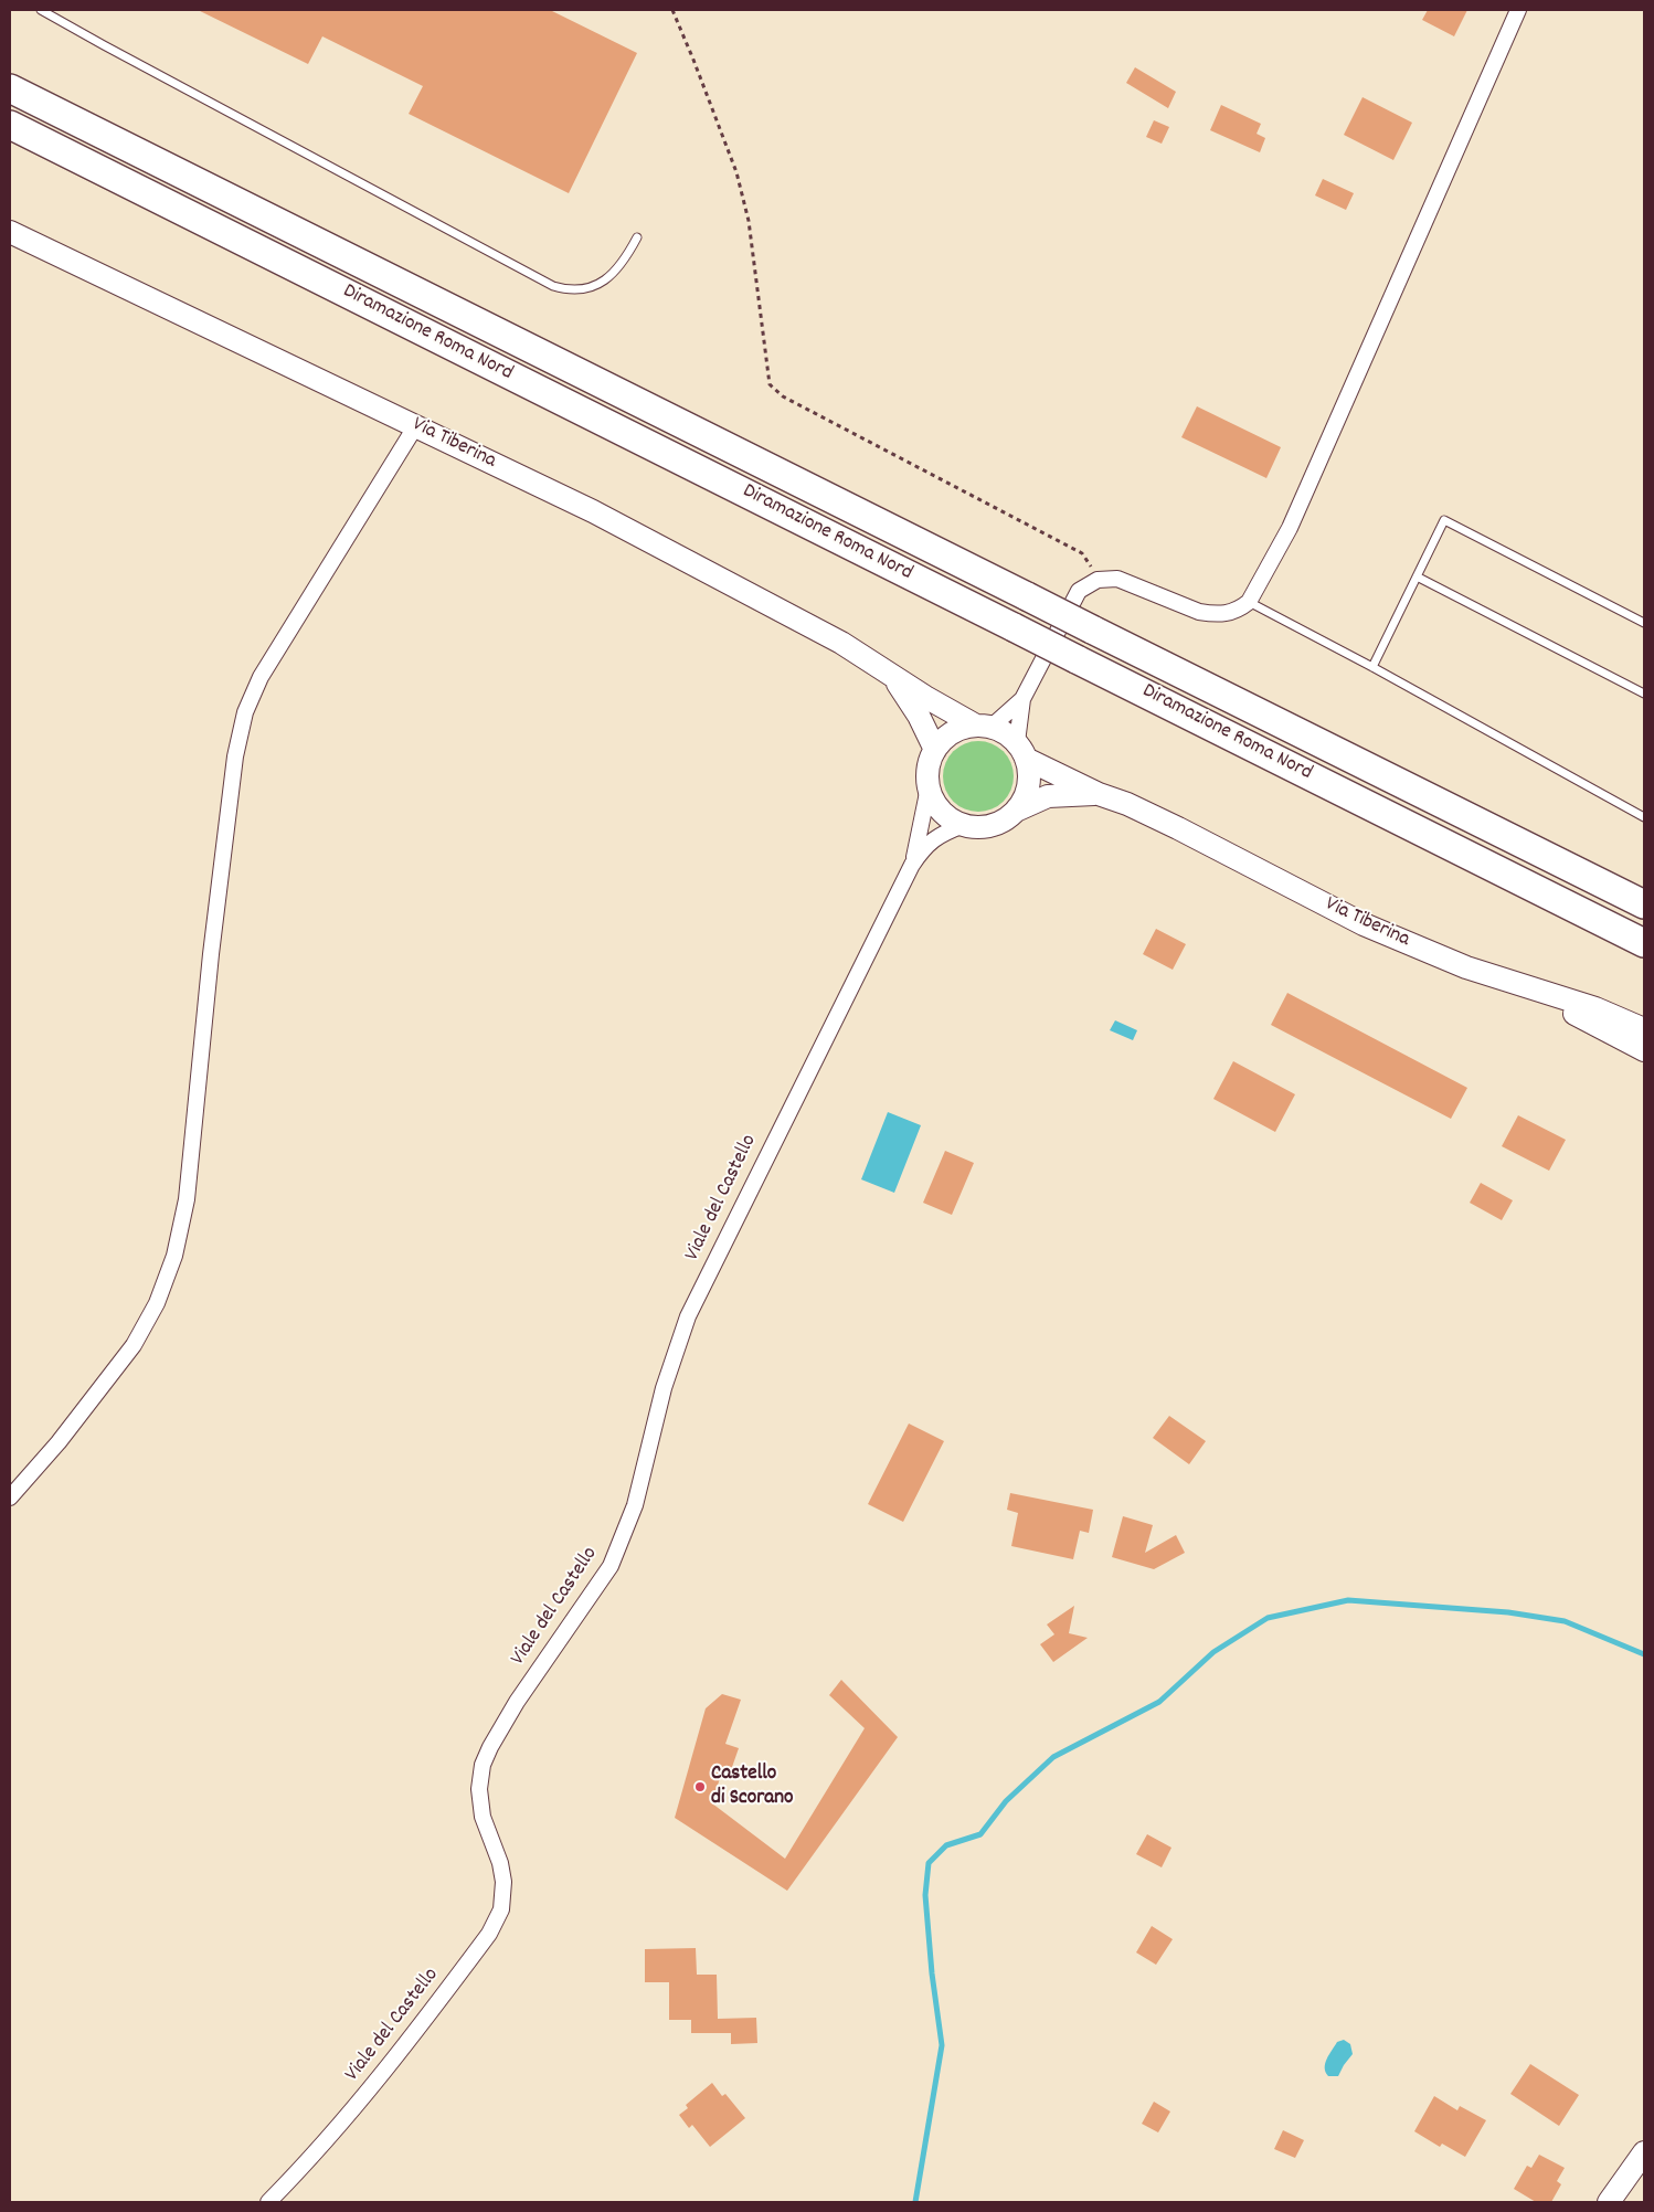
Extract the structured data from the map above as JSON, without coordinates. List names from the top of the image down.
{
  "streets": {
    "highway": ["Diramazione Roma Nord"],
    "main road": ["Via Tiberina"],
    "street": ["Viale del Castello"]
  },
  "places": ["Castello di Scorano"]
}
